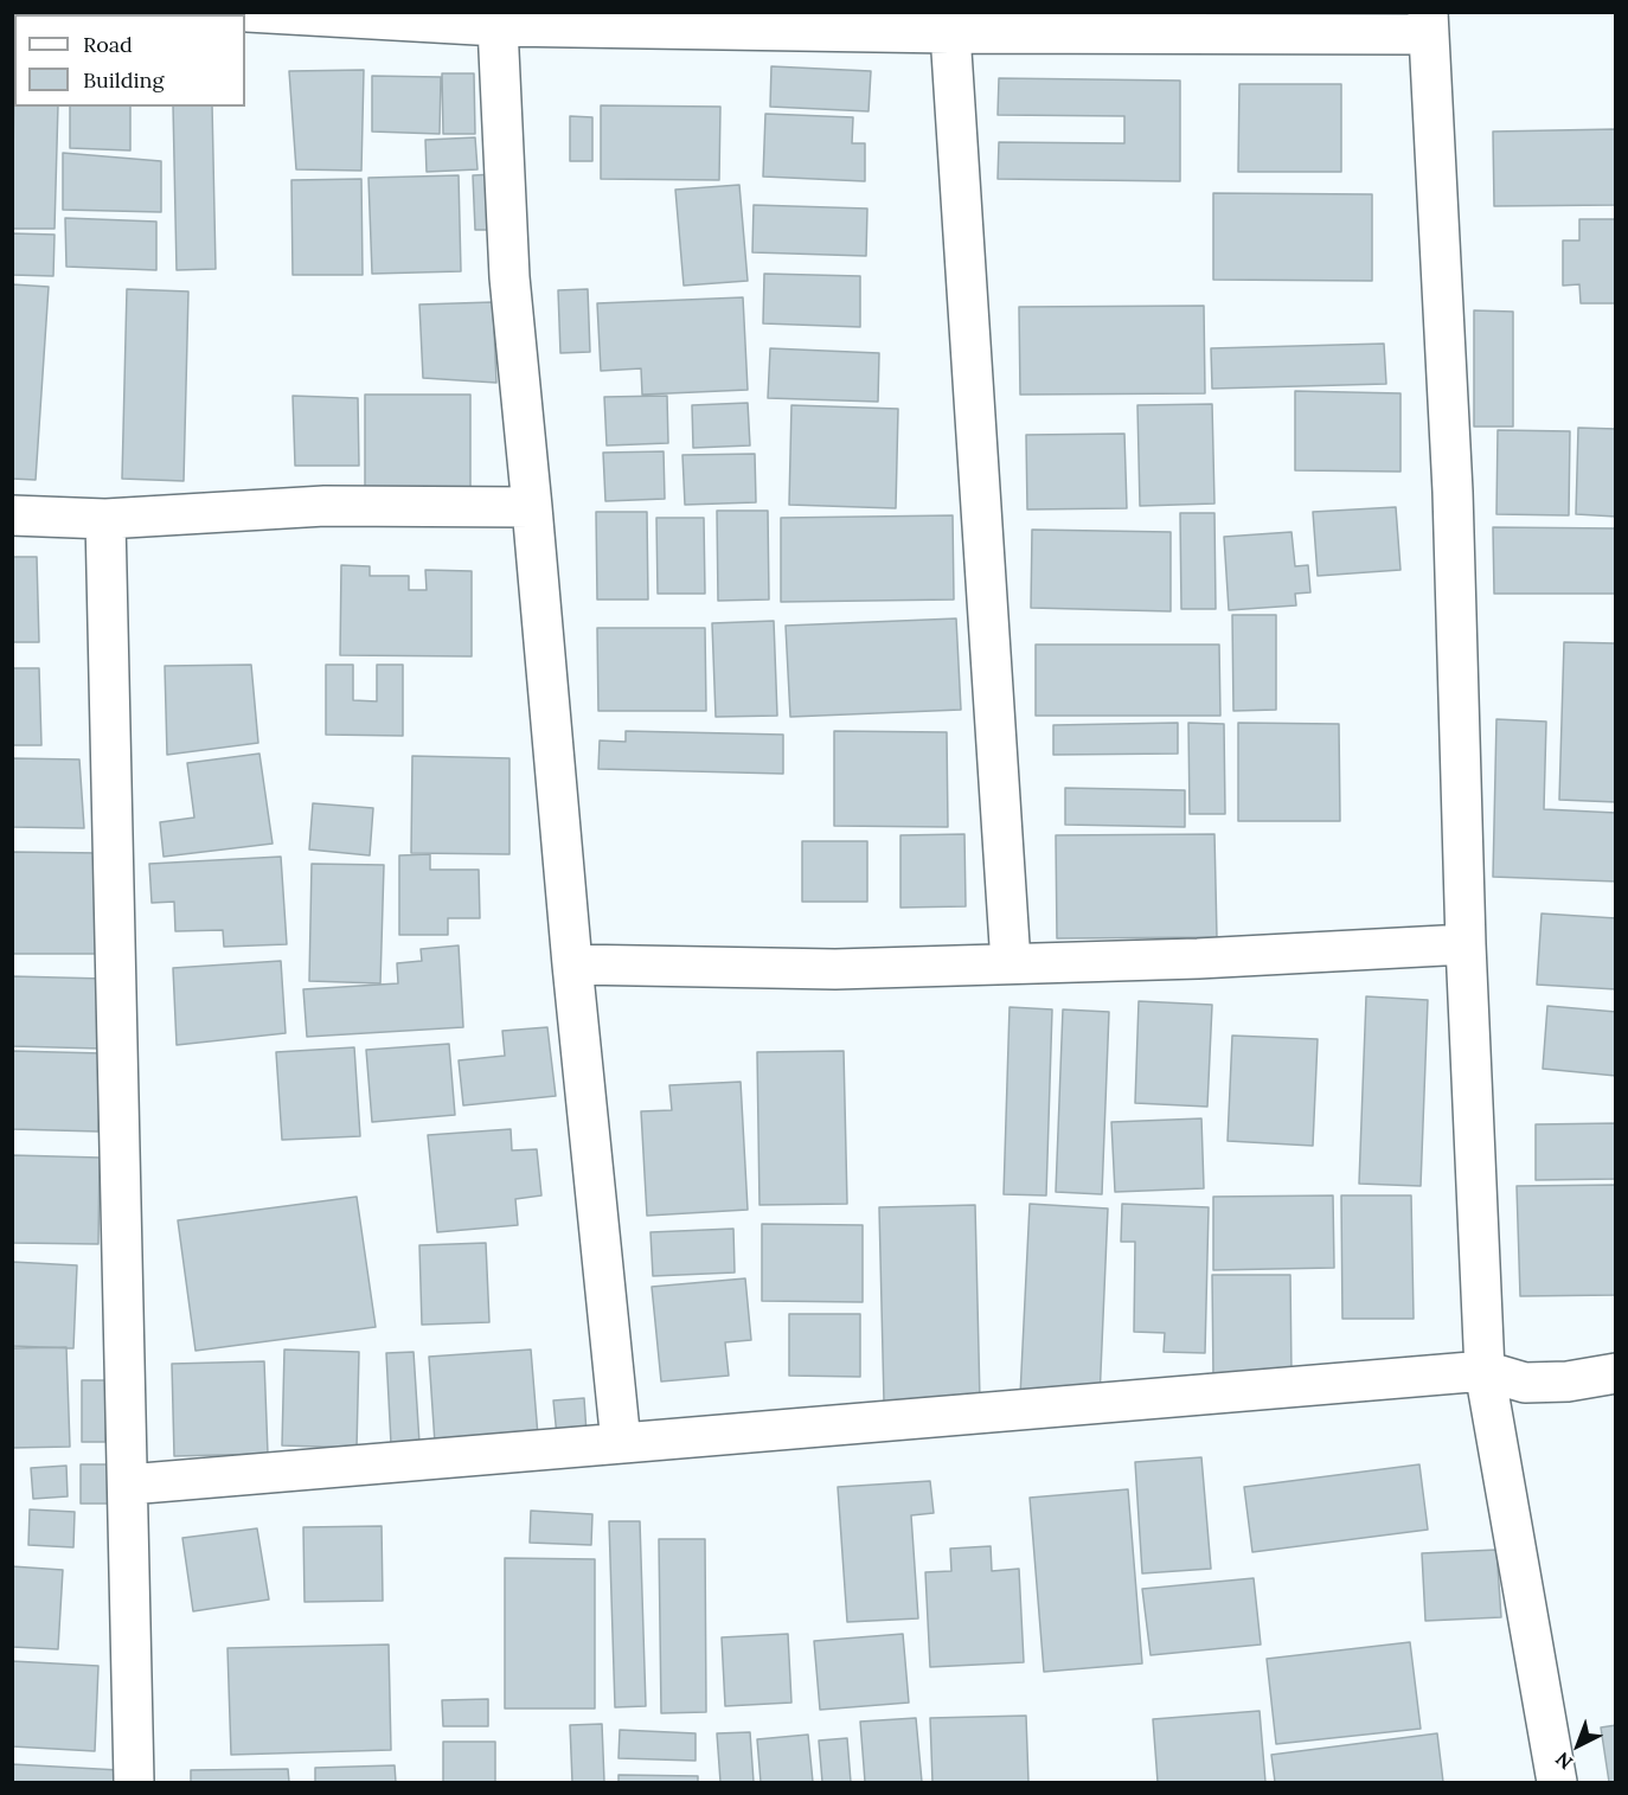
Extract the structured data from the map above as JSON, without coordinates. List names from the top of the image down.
{
  "legend": ["Road", "Building"],
  "north": "bottom left"
}
